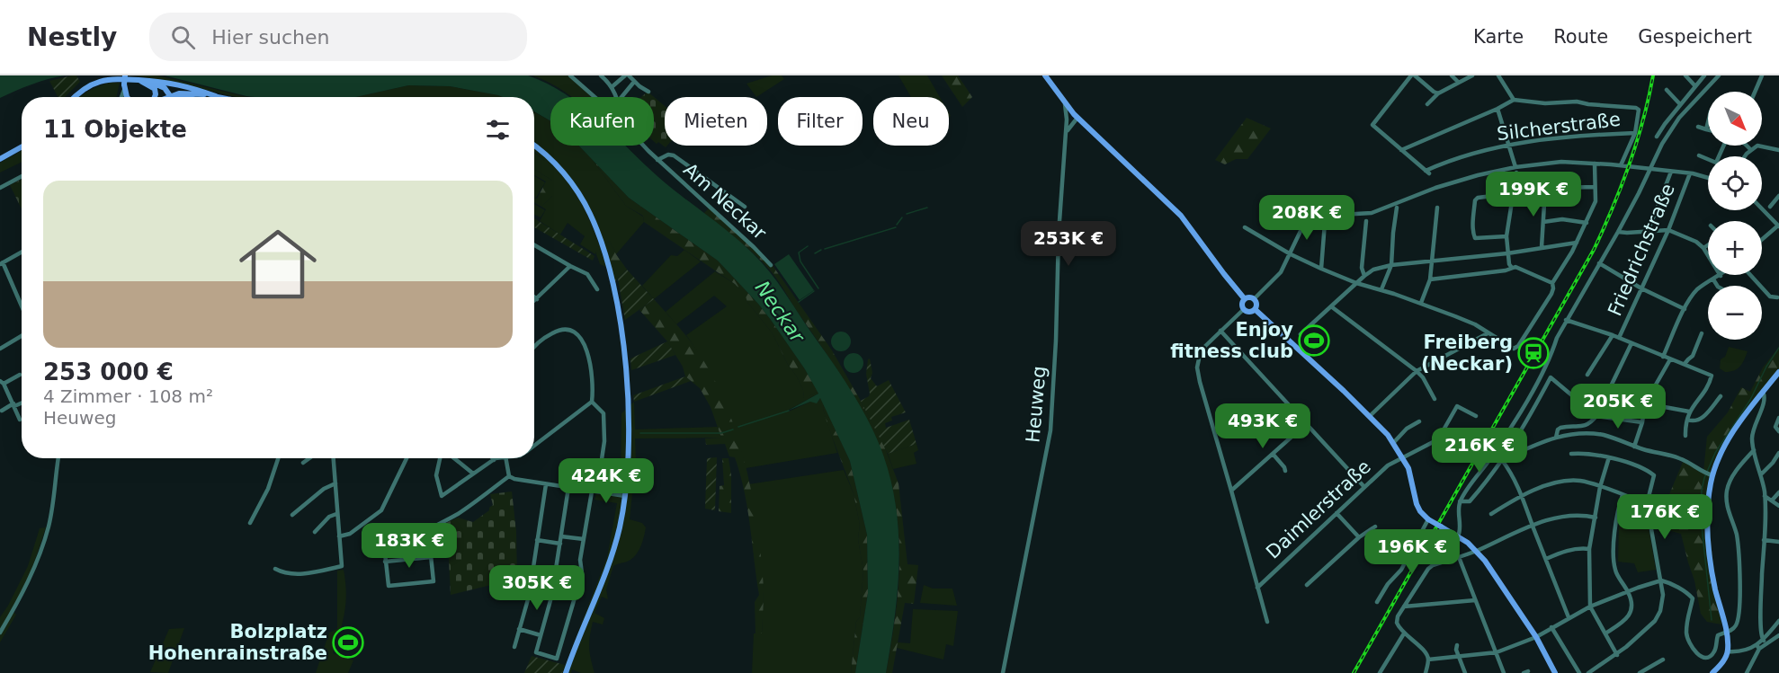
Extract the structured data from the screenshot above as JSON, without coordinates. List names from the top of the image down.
{
  "streets": {
    "street": [
      "Silcherstraße",
      "Am Neckar",
      "Friedrichstraße",
      "Heuweg",
      "Daimlerstraße"
    ]
  },
  "water": ["Neckar"],
  "places": {
    "sports": ["Enjoy fitness club", "Bolzplatz Hohenrainstraße"],
    "station": ["Freiberg (Neckar)"]
  },
  "north": "bottom right",
  "page": {
    "header": "Nestly",
    "search": "Hier suchen",
    "nav": ["Karte", "Route", "Gespeichert"],
    "map_buttons": ["+", "−"],
    "chip": [
      "Kaufen",
      "Mieten",
      "Filter",
      "Neu"
    ],
    "heading": "11 Objekte",
    "list": [
      {
        "name": "253 000 €",
        "note": "4 Zimmer · 108 m² · Heuweg"
      }
    ],
    "price": [
      "199K €",
      "208K €",
      "253K €",
      "205K €",
      "493K €",
      "216K €",
      "424K €",
      "176K €",
      "183K €",
      "196K €",
      "305K €"
    ]
  }
}
